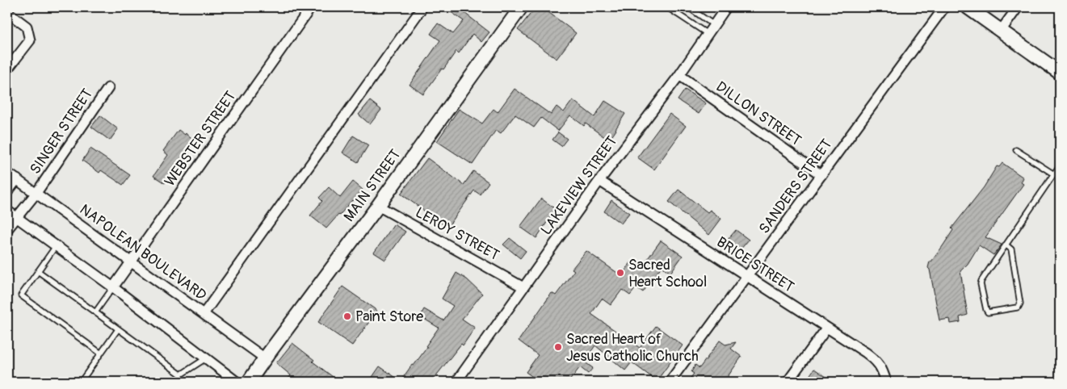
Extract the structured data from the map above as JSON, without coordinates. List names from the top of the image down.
{
  "streets": {
    "main road": ["MAIN STREET"],
    "street": [
      "DILLON STREET",
      "SINGER STREET",
      "WEBSTER STREET",
      "LAKEVIEW STREET",
      "SANDERS STREET",
      "LEROY STREET",
      "NAPOLEAN BOULEVARD",
      "BRICE STREET"
    ]
  },
  "crossings": [
    ["DILLON STREET", "LAKEVIEW STREET"],
    ["DILLON STREET", "SANDERS STREET"],
    ["SINGER STREET", "NAPOLEAN BOULEVARD"],
    ["WEBSTER STREET", "NAPOLEAN BOULEVARD"],
    ["MAIN STREET", "LEROY STREET"],
    ["MAIN STREET", "NAPOLEAN BOULEVARD"],
    ["LAKEVIEW STREET", "LEROY STREET"],
    ["LAKEVIEW STREET", "BRICE STREET"],
    ["SANDERS STREET", "BRICE STREET"]
  ],
  "places": ["Sacred Heart School", "Paint Store", "Sacred Heart of Jesus Catholic Church"]
}
